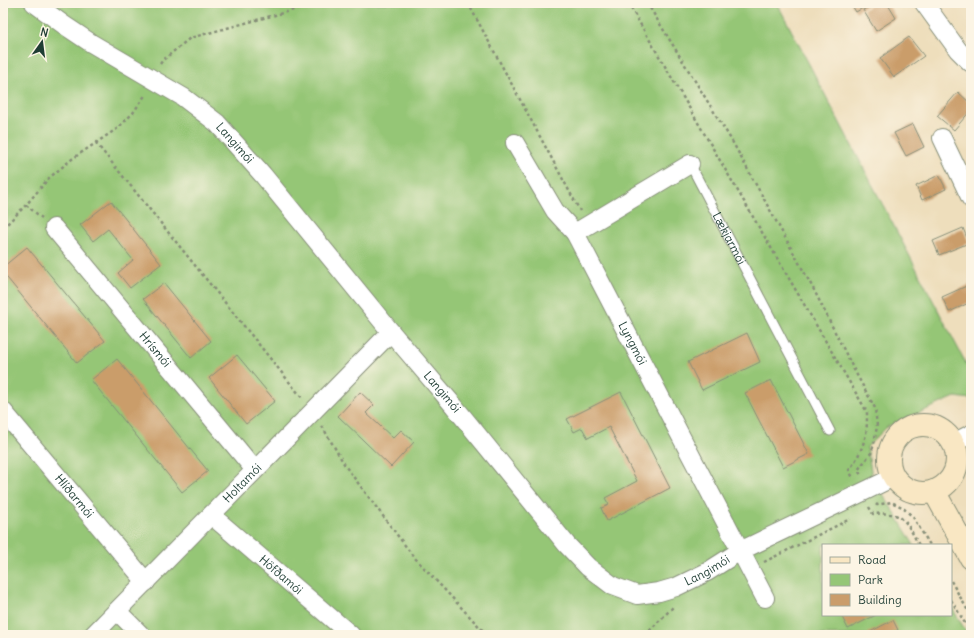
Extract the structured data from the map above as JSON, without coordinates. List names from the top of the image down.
{
  "streets": {
    "street": [
      "Langimói",
      "Lækjarmói",
      "Lyngmói",
      "Hrísmói",
      "Holtamói",
      "Hlíðarmói",
      "Höfðamói"
    ]
  },
  "crossings": [
    ["Langimói", "Lyngmói"],
    ["Langimói", "Holtamói"],
    ["Lækjarmói", "Lyngmói"],
    ["Hrísmói", "Holtamói"],
    ["Holtamói", "Hlíðarmói"],
    ["Holtamói", "Höfðamói"]
  ],
  "legend": ["Road", "Park", "Building"],
  "north": "top"
}
